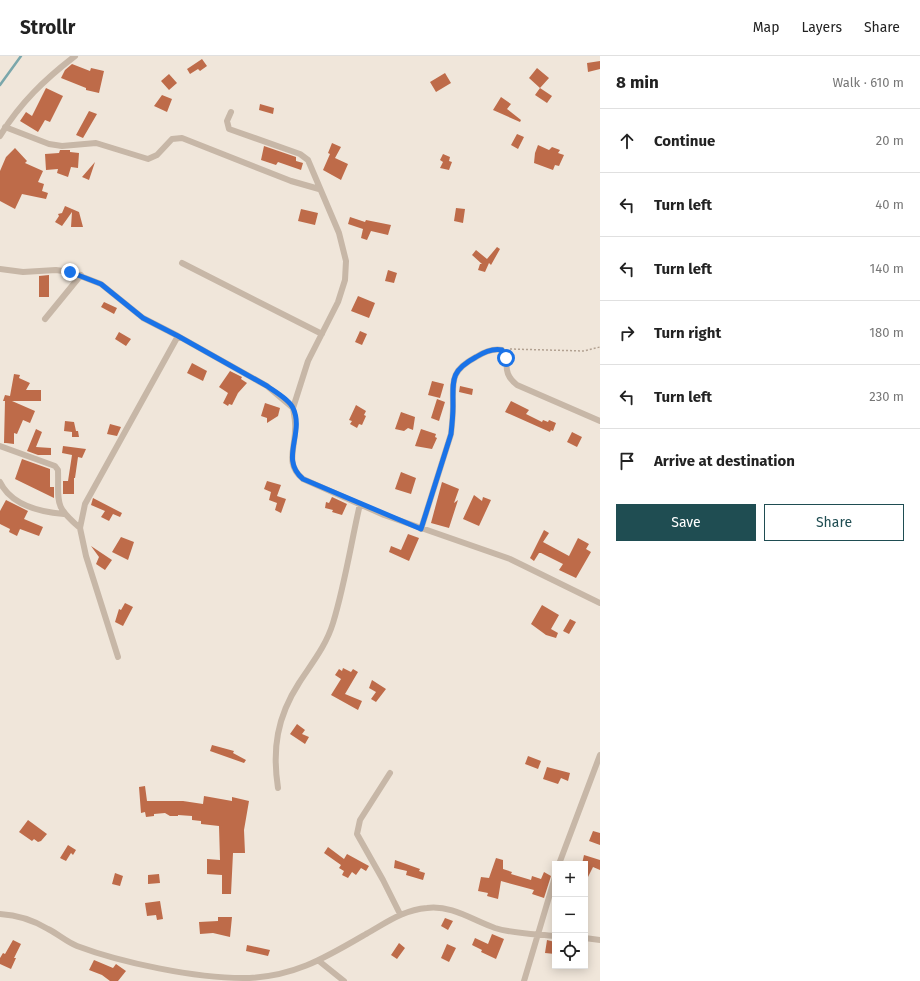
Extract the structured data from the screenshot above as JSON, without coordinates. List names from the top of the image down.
{
  "page": {
    "header": "Strollr",
    "nav": ["Map", "Layers", "Share"],
    "heading": ["8 min", "Walk · 610 m"],
    "list": [
      ["Continue", "20 m"],
      ["Turn left", "40 m"],
      ["Turn left", "140 m"],
      ["Turn right", "180 m"],
      ["Turn left", "230 m"],
      "Arrive at destination"
    ],
    "buttons": ["Save", "Share"],
    "map_buttons": ["+", "−"]
  }
}
